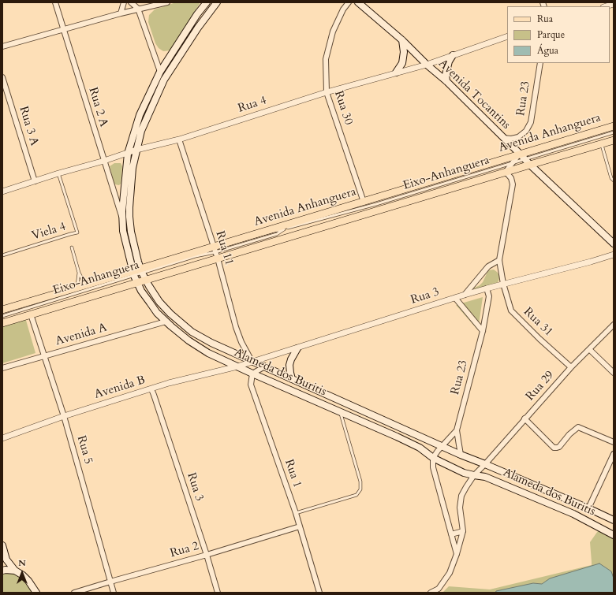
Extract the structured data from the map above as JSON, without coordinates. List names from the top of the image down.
{
  "streets": {
    "main road": ["Avenida Tocantins", "Avenida Anhanguera", "Alameda dos Buritis"],
    "street": [
      "Rua 23",
      "Rua 4",
      "Rua 2 A",
      "Rua 30",
      "Rua 3 A",
      "Rua 11",
      "Rua 3",
      "Rua 31",
      "Avenida A",
      "Rua 29",
      "Avenida B",
      "Rua 5",
      "Rua 1",
      "Rua 2"
    ],
    "lane": ["Eixo-Anhanguera", "Viela 4"]
  },
  "crossings": [
    ["Avenida Tocantins", "Rua 23"],
    ["Avenida Tocantins", "Rua 4"],
    ["Avenida Tocantins", "Avenida Anhanguera"],
    ["Avenida Tocantins", "Eixo-Anhanguera"],
    ["Rua 23", "Rua 3"],
    ["Rua 23", "Alameda dos Buritis"],
    ["Rua 4", "Rua 2 A"],
    ["Rua 4", "Rua 30"],
    ["Rua 4", "Rua 3 A"],
    ["Rua 4", "Viela 4"],
    ["Rua 4", "Rua 11"],
    ["Rua 4", "Alameda dos Buritis"],
    ["Rua 2 A", "Alameda dos Buritis"],
    ["Rua 30", "Avenida Anhanguera"],
    ["Avenida Anhanguera", "Eixo-Anhanguera"],
    ["Avenida Anhanguera", "Rua 11"],
    ["Avenida Anhanguera", "Alameda dos Buritis"],
    ["Avenida Anhanguera", "Rua 5"],
    ["Eixo-Anhanguera", "Rua 11"],
    ["Eixo-Anhanguera", "Alameda dos Buritis"],
    ["Rua 11", "Rua 3"],
    ["Rua 11", "Alameda dos Buritis"],
    ["Rua 3", "Rua 31"],
    ["Rua 3", "Alameda dos Buritis"],
    ["Rua 3", "Avenida B"],
    ["Rua 3", "Rua 2"],
    ["Rua 31", "Rua 29"],
    ["Avenida A", "Alameda dos Buritis"],
    ["Avenida A", "Rua 5"],
    ["Alameda dos Buritis", "Rua 29"],
    ["Alameda dos Buritis", "Avenida B"],
    ["Alameda dos Buritis", "Rua 1"],
    ["Avenida B", "Rua 5"],
    ["Rua 5", "Rua 2"],
    ["Rua 1", "Rua 2"]
  ],
  "legend": ["Rua", "Parque", "Água"],
  "north": "top"
}
